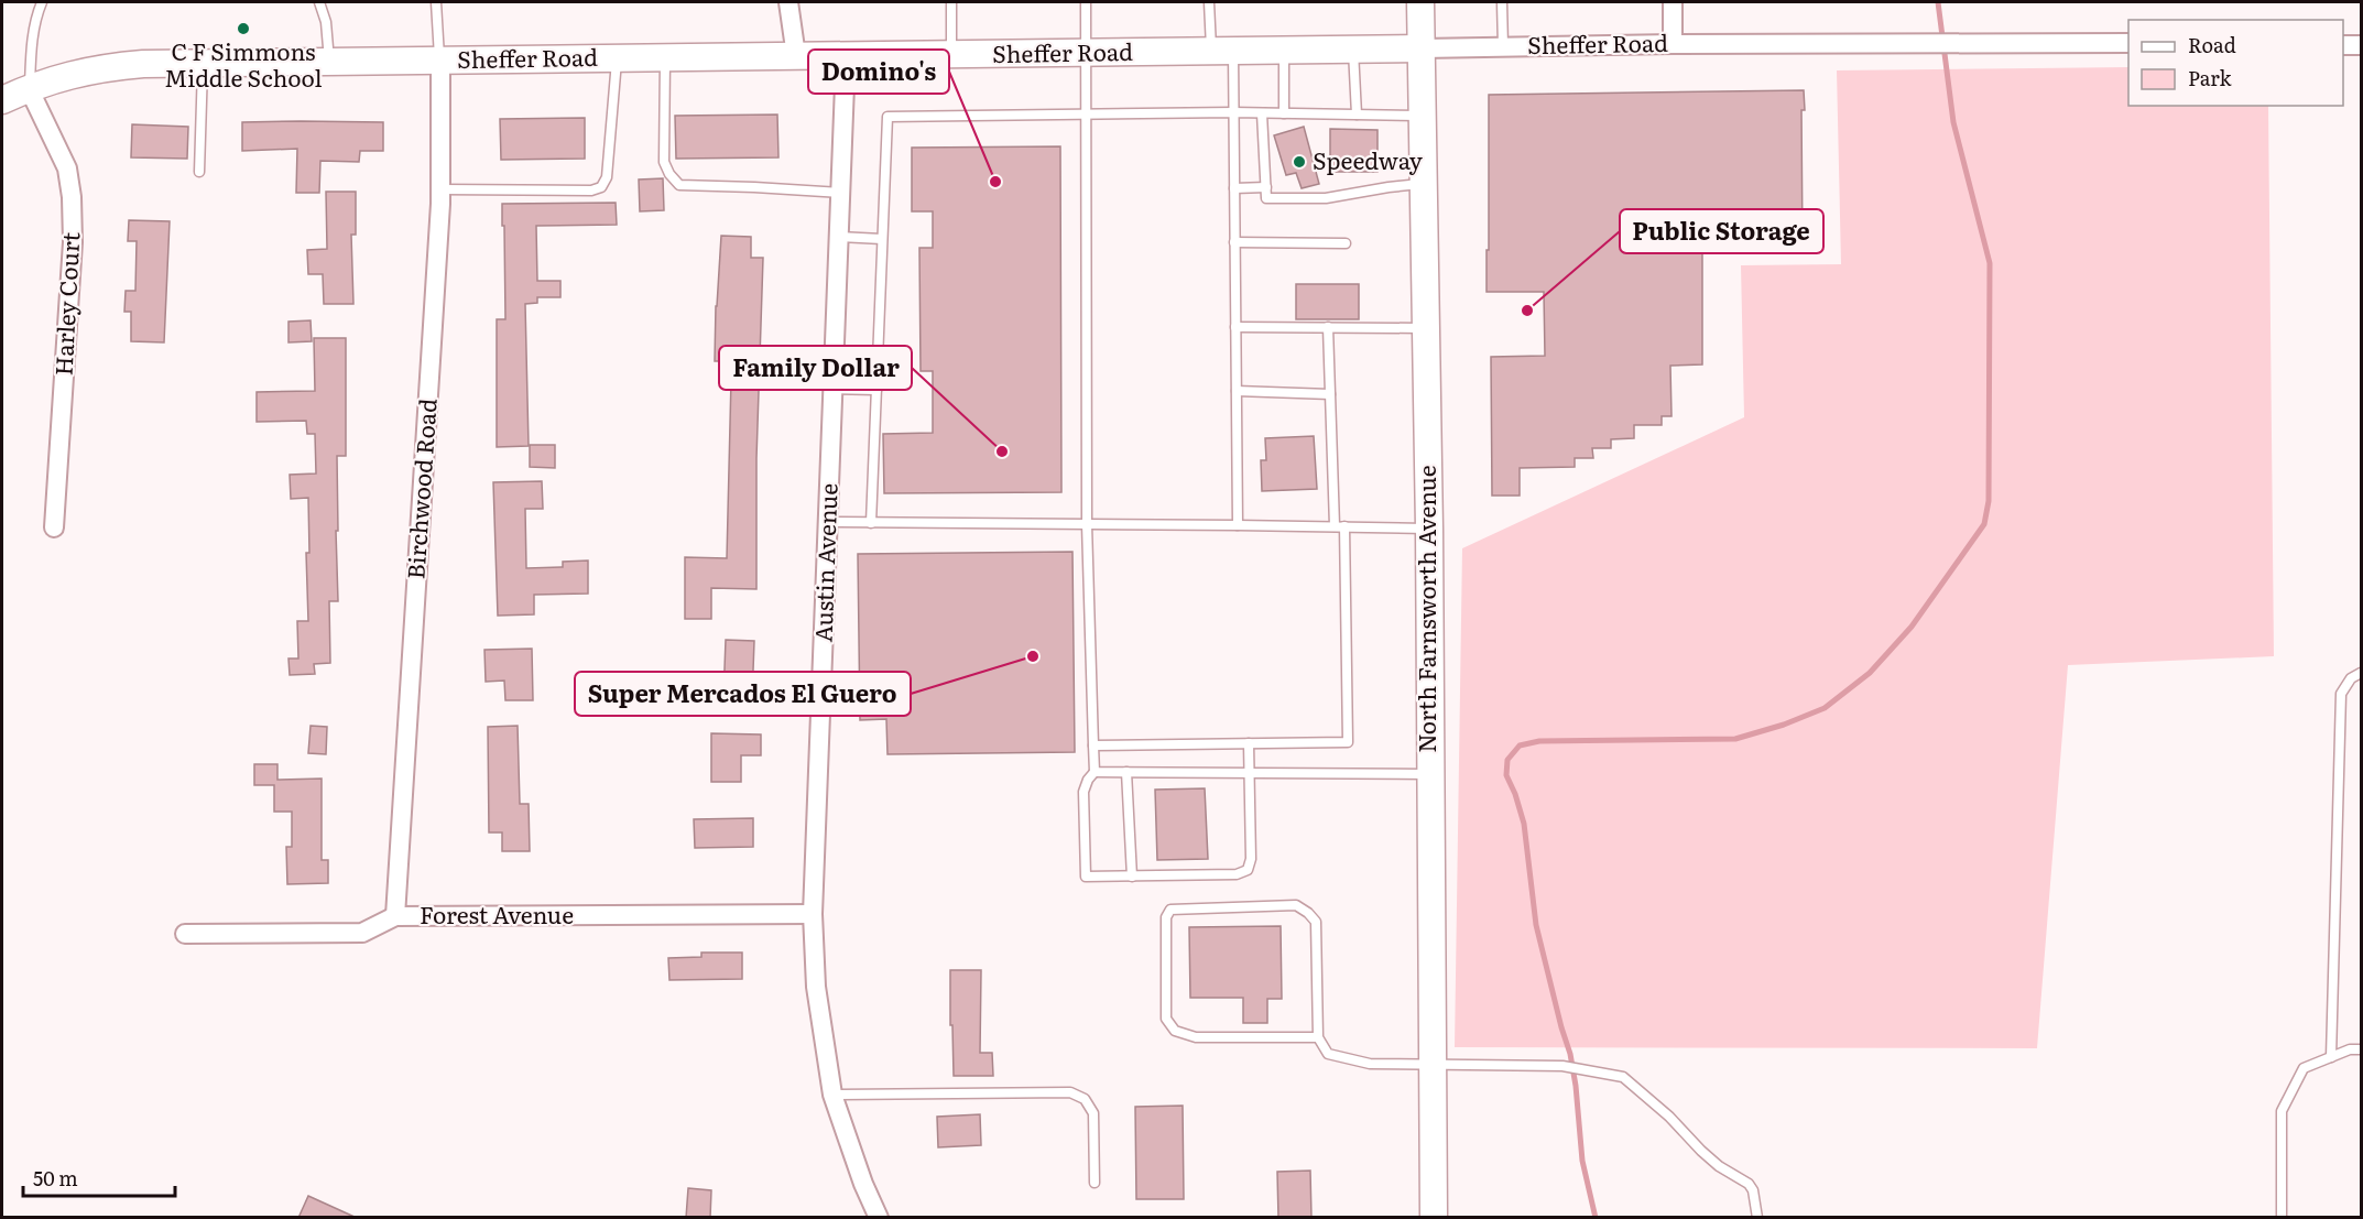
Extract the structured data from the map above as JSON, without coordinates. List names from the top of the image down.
{
  "streets": {
    "street": [
      "Sheffer Road",
      "Harley Court",
      "Birchwood Road",
      "Austin Avenue",
      "North Farnsworth Avenue",
      "Forest Avenue"
    ]
  },
  "crossings": [
    ["Sheffer Road", "Harley Court"],
    ["Sheffer Road", "Birchwood Road"],
    ["Sheffer Road", "Austin Avenue"],
    ["Sheffer Road", "North Farnsworth Avenue"],
    ["Birchwood Road", "Forest Avenue"],
    ["Austin Avenue", "Forest Avenue"]
  ],
  "places": [
    "C F Simmons Middle School",
    "Speedway",
    "Domino's",
    "Public Storage",
    "Family Dollar",
    "Super Mercados El Guero"
  ],
  "legend": ["Road", "Park"],
  "scale_bar": "50 m"
}
